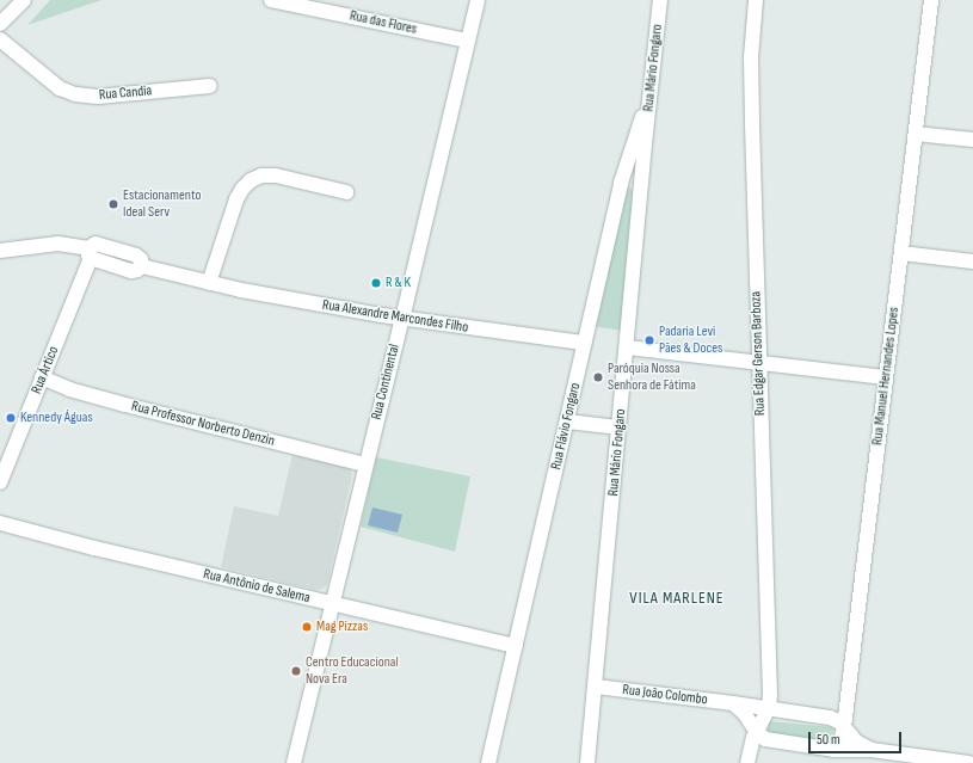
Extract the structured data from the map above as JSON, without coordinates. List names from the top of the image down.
{
  "streets": {
    "street": [
      "Rua das Flores",
      "Rua Mário Fongaro",
      "Rua Candia",
      "Rua Alexandre Marcondes Filho",
      "Rua Edgar Gerson Barboza",
      "Rua Ártico",
      "Rua Manuel Hernandes Lopes",
      "Rua Continental",
      "Rua Professor Norberto Denzin",
      "Rua Flávio Fongaro",
      "Rua Antônio de Salema",
      "Rua João Colombo"
    ]
  },
  "crossings": [
    ["Rua das Flores", "Rua Continental"],
    ["Rua Mário Fongaro", "Rua Flávio Fongaro"],
    ["Rua Mário Fongaro", "Rua João Colombo"],
    ["Rua Alexandre Marcondes Filho", "Rua Ártico"],
    ["Rua Alexandre Marcondes Filho", "Rua Continental"],
    ["Rua Alexandre Marcondes Filho", "Rua Flávio Fongaro"],
    ["Rua Edgar Gerson Barboza", "Rua João Colombo"],
    ["Rua Ártico", "Rua Professor Norberto Denzin"],
    ["Rua Manuel Hernandes Lopes", "Rua João Colombo"],
    ["Rua Continental", "Rua Professor Norberto Denzin"],
    ["Rua Continental", "Rua Antônio de Salema"],
    ["Rua Flávio Fongaro", "Rua Antônio de Salema"]
  ],
  "districts": ["VILA MARLENE"],
  "places": [
    "Estacionamento Ideal Serv",
    "R & K",
    "Padaria Levi Pães & Doces",
    "Paróquia Nossa Senhora de Fátima",
    "Kennedy Águas",
    "Mag Pizzas",
    "Centro Educacional Nova Era"
  ],
  "scale_bar": "50 m"
}
